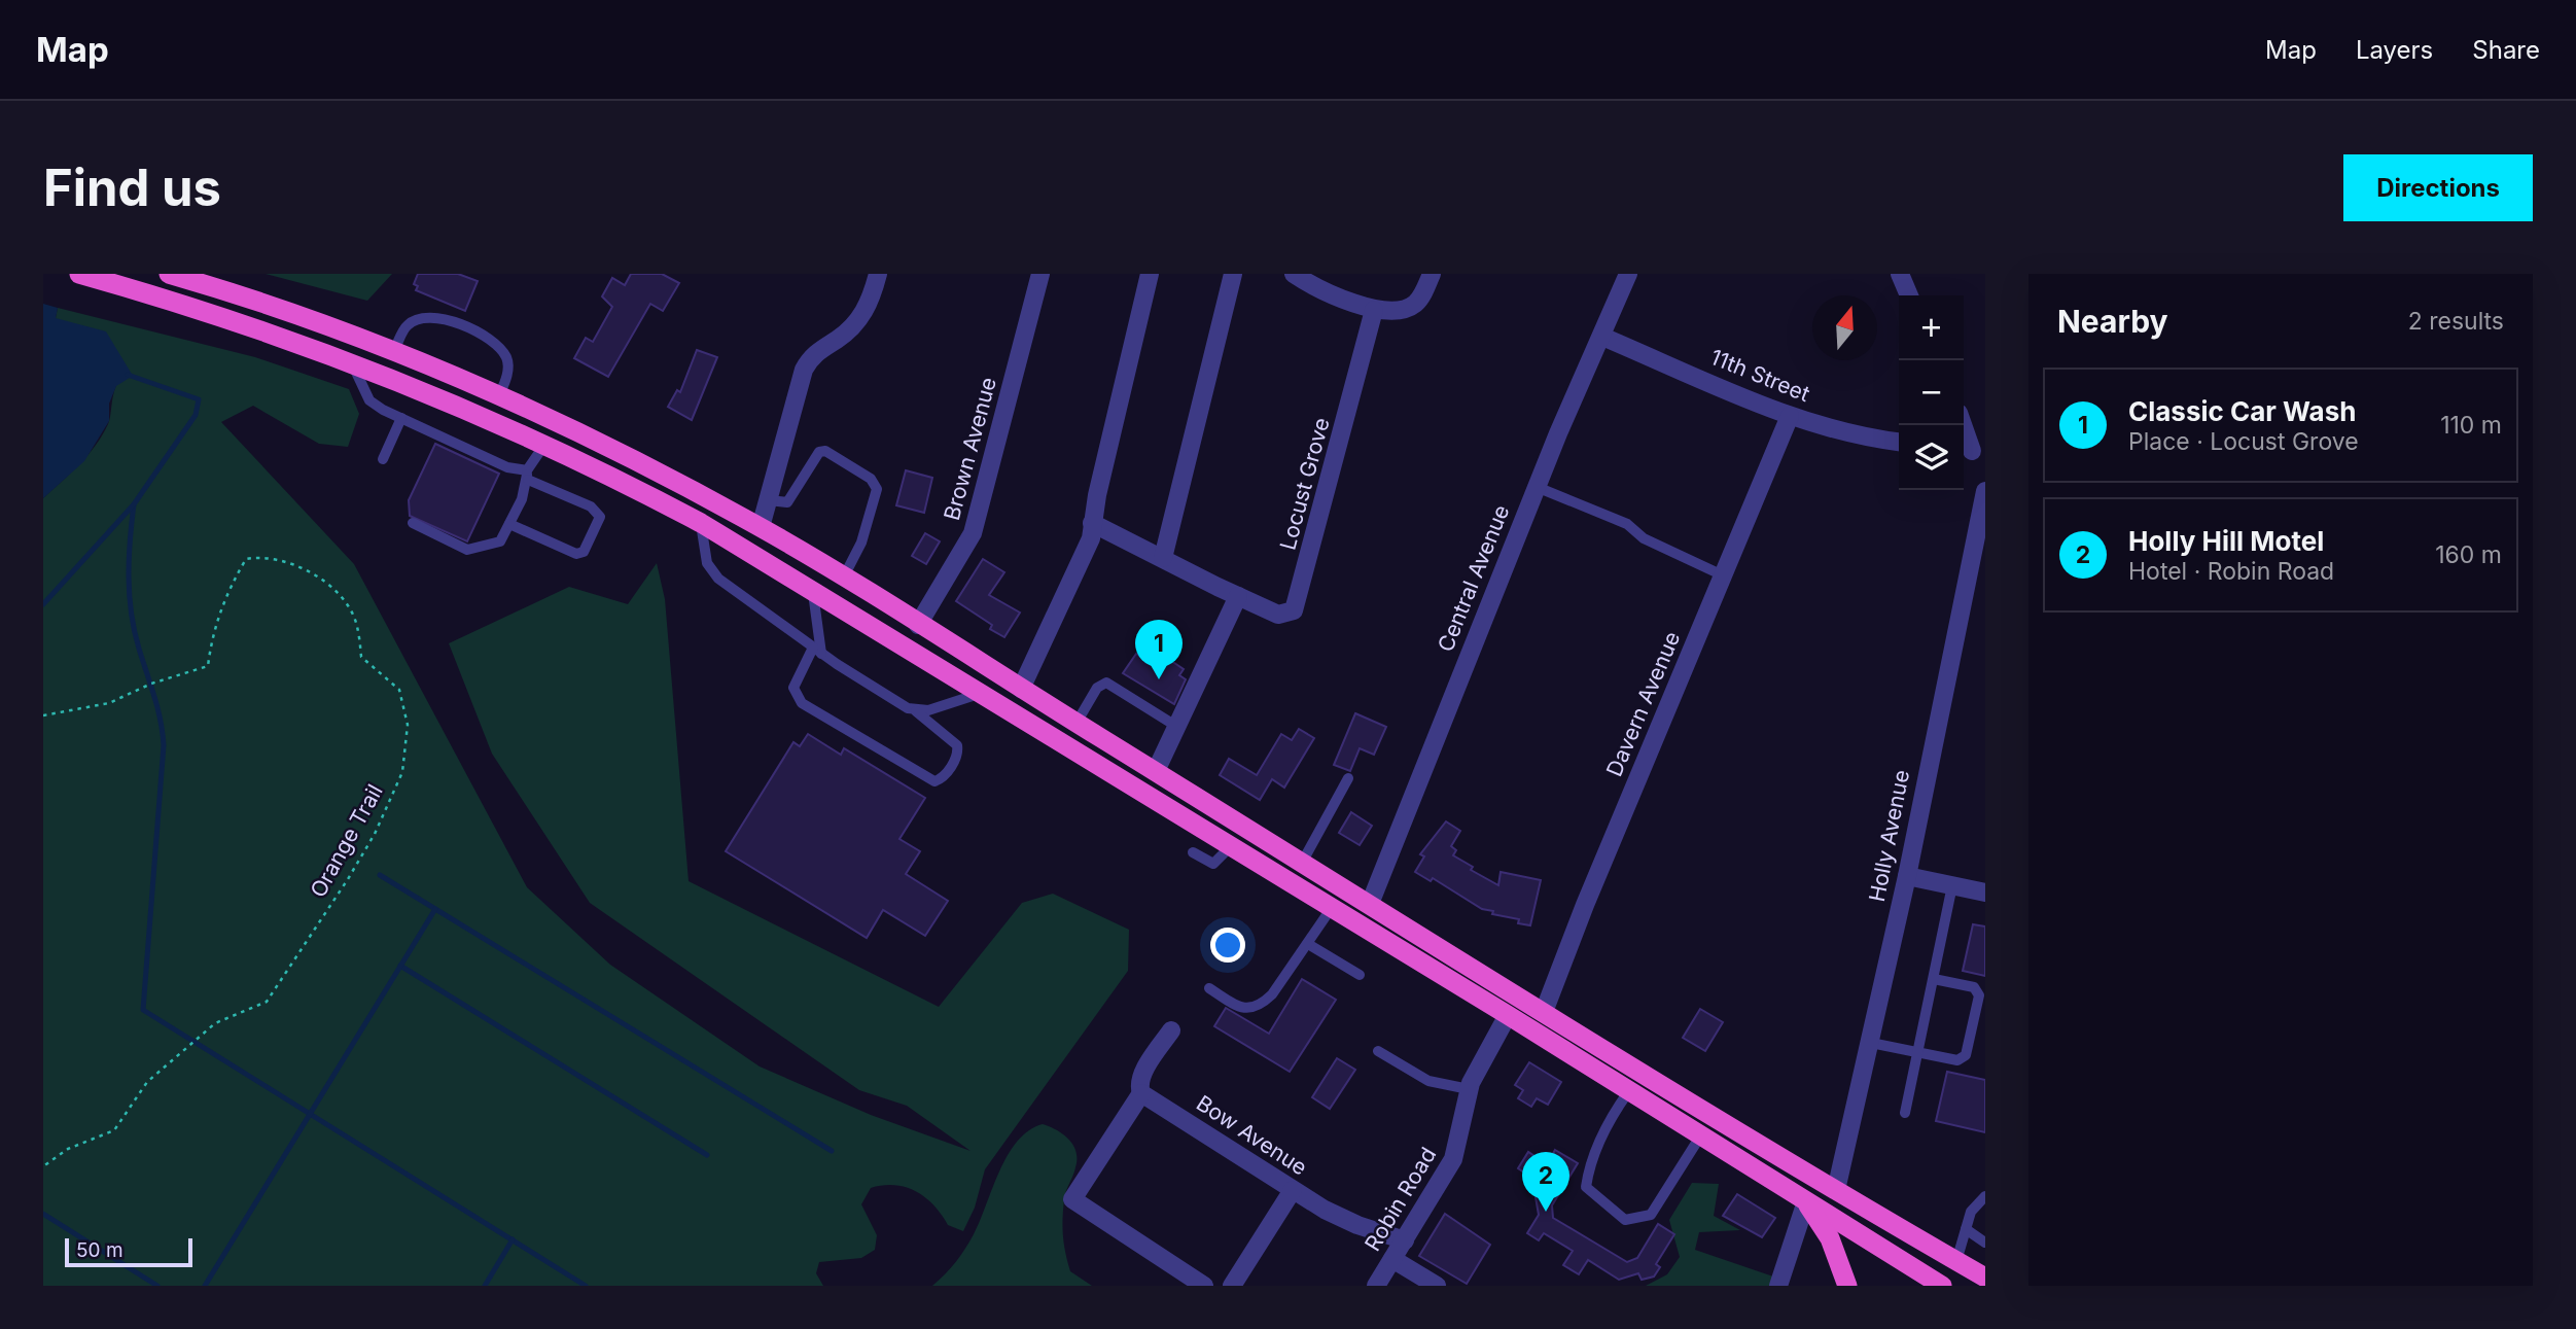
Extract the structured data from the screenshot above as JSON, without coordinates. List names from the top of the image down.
{
  "streets": {
    "street": [
      "11th Street",
      "Brown Avenue",
      "Locust Grove",
      "Central Avenue",
      "Davern Avenue",
      "Holly Avenue",
      "Bow Avenue",
      "Robin Road"
    ],
    "path": ["Orange Trail"]
  },
  "crossings": [
    ["11th Street", "Central Avenue"],
    ["11th Street", "Davern Avenue"],
    ["Bow Avenue", "Robin Road"]
  ],
  "scale_bar": "50 m",
  "north": "top",
  "page": {
    "header": "Map",
    "nav": ["Map", "Layers", "Share"],
    "buttons": "Directions",
    "title": "Find us",
    "heading": ["Nearby", "2 results"],
    "map_buttons": ["+", "−"],
    "list": [
      {
        "mark": "1",
        "name": "Classic Car Wash",
        "note": "Place · Locust Grove",
        "value": "110 m"
      },
      {
        "mark": "2",
        "name": "Holly Hill Motel",
        "note": "Hotel · Robin Road",
        "value": "160 m"
      }
    ],
    "pins": ["1", "2"],
    "scale": "50 m"
  }
}
